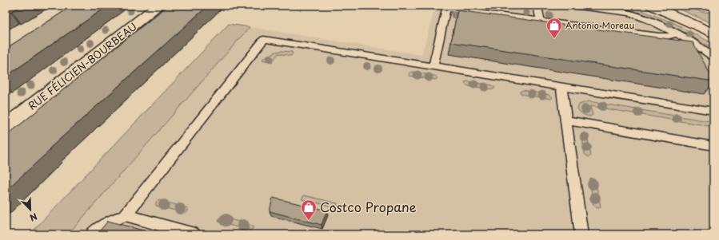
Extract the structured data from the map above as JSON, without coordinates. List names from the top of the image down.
{
  "streets": {
    "street": ["RUE FÉLICIEN-BOURBEAU"]
  },
  "places": {
    "shop": ["Antonio Moreau", "Costco Propane"]
  },
  "north": "bottom right"
}
